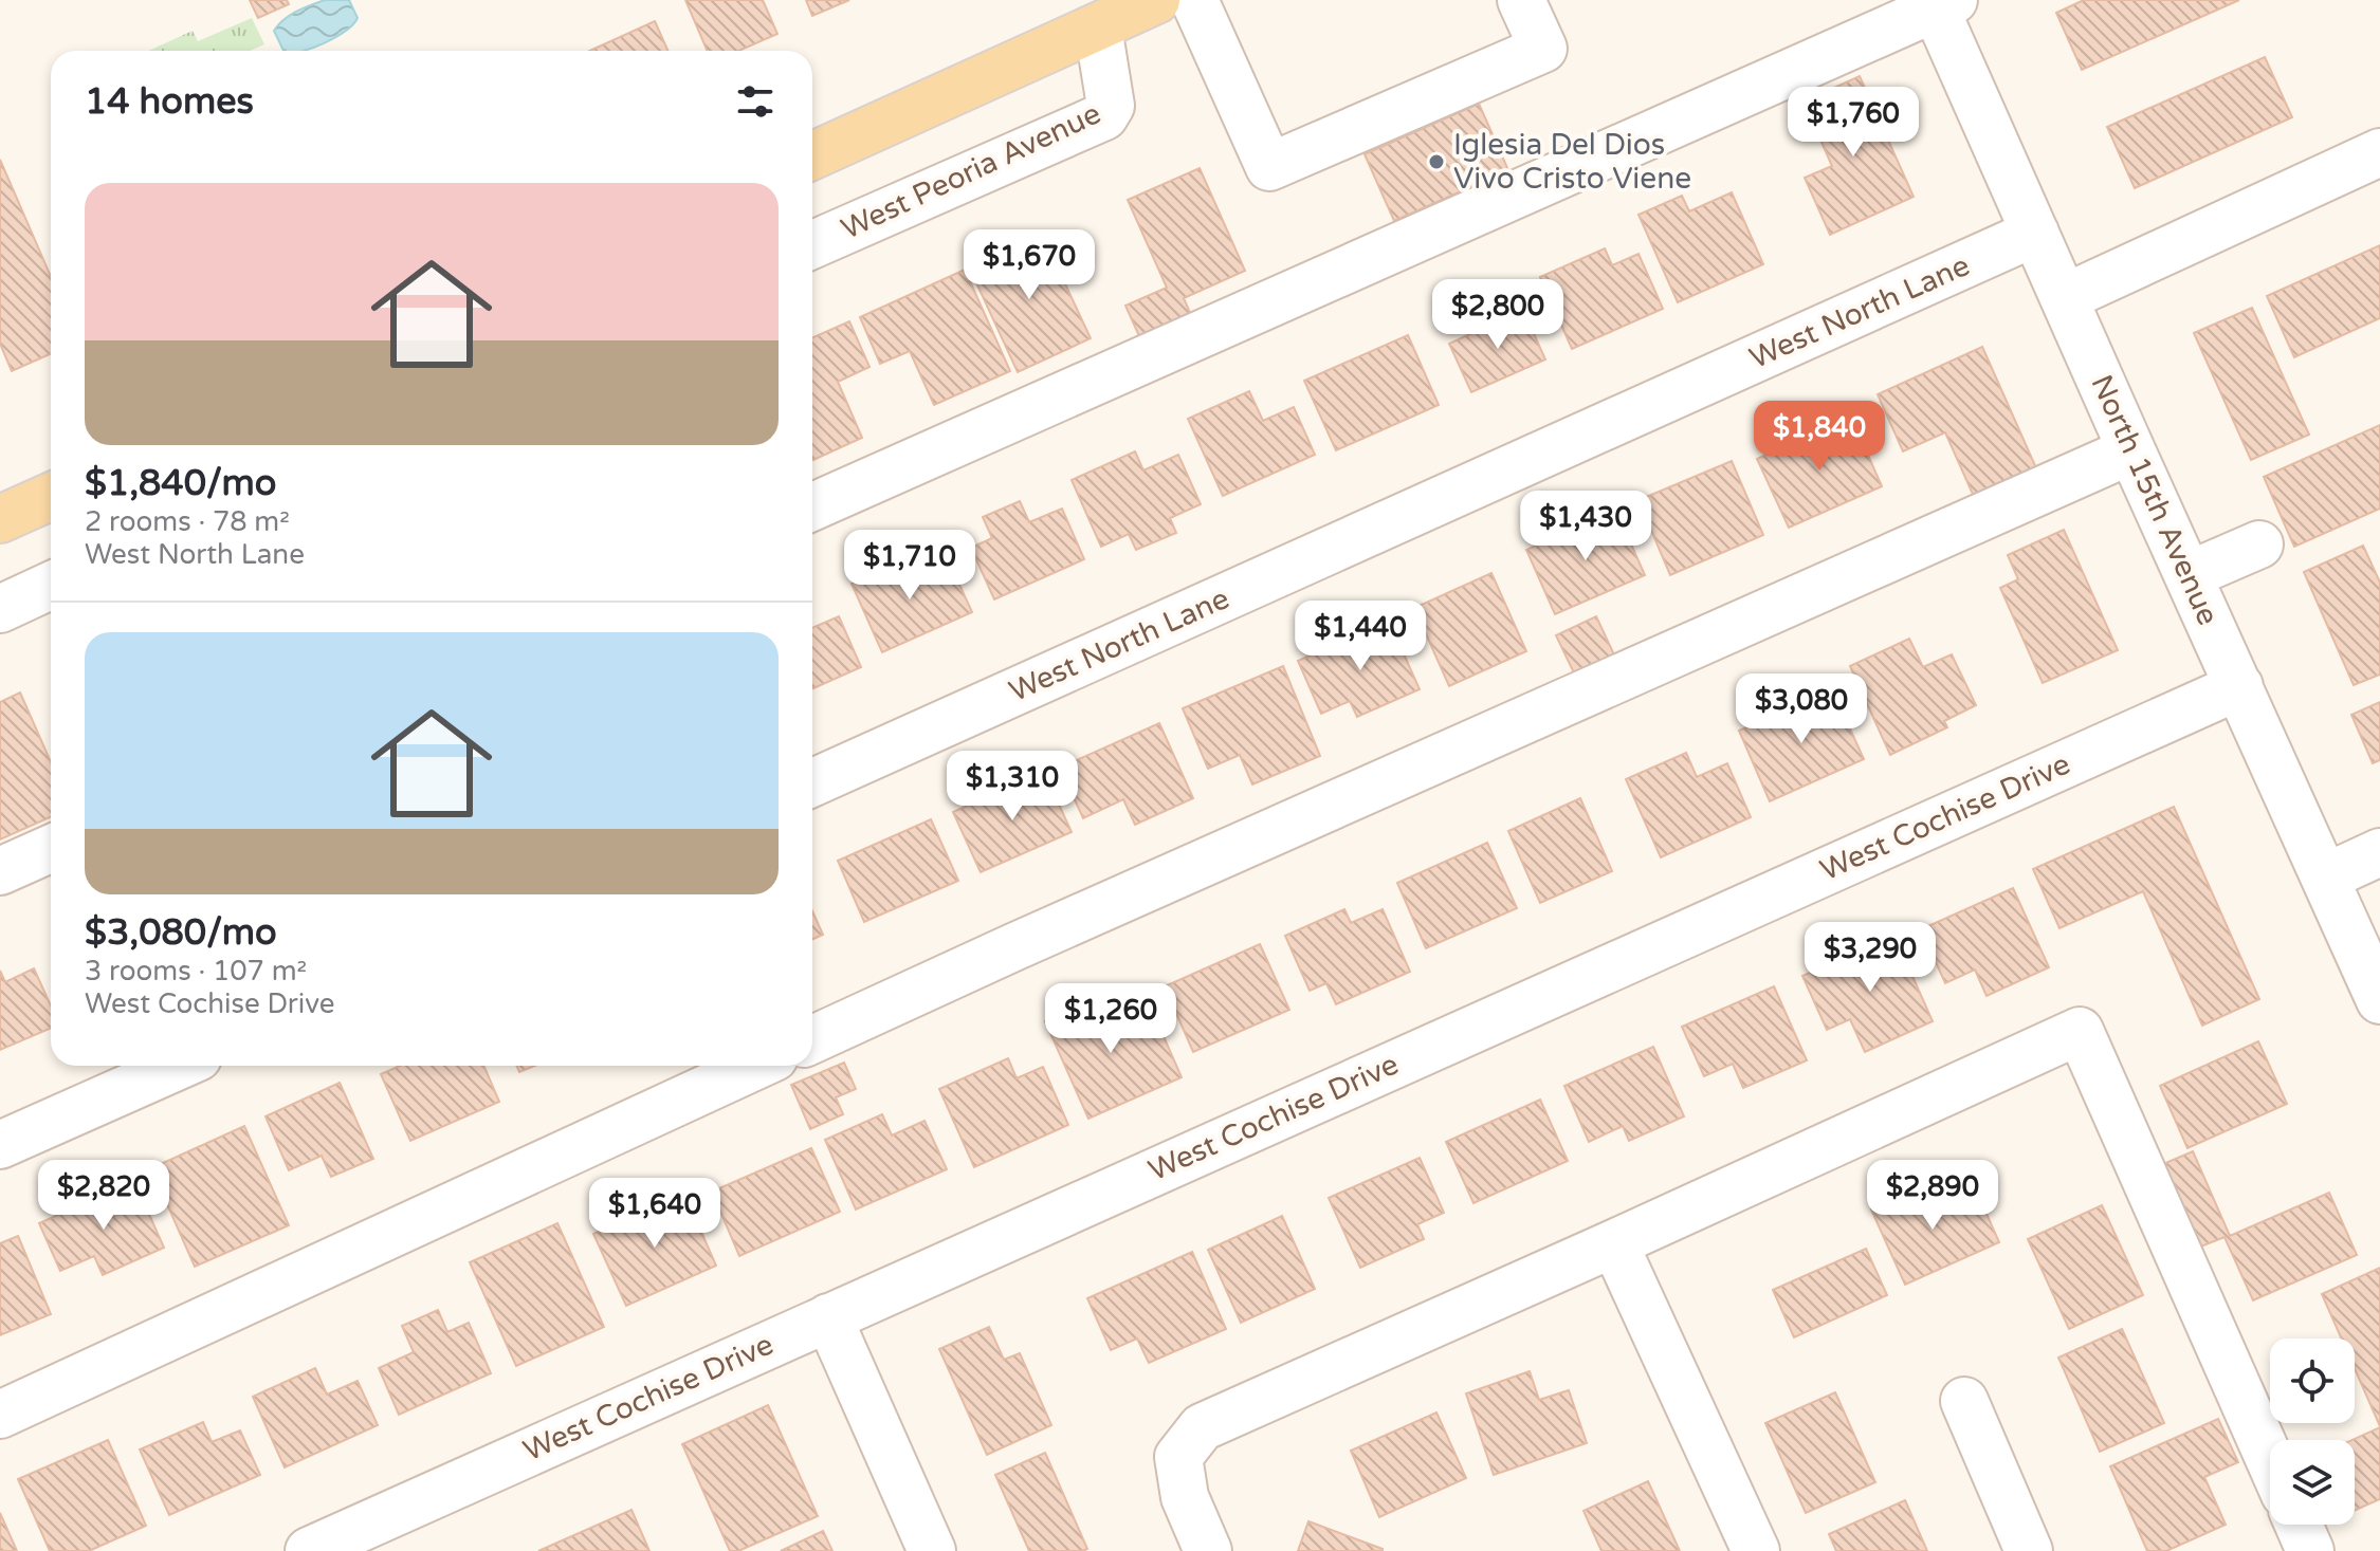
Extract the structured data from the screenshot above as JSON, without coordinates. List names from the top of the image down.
{
  "streets": {
    "street": [
      "West Peoria Avenue",
      "West North Lane",
      "North 15th Avenue",
      "West Cochise Drive"
    ]
  },
  "crossings": [
    ["West North Lane", "North 15th Avenue"],
    ["North 15th Avenue", "West Cochise Drive"]
  ],
  "places": ["Iglesia Del Dios Vivo Cristo Viene"],
  "page": {
    "heading": "14 homes",
    "price": [
      "$1,760",
      "$1,670",
      "$2,800",
      "$1,840",
      "$1,430",
      "$1,710",
      "$1,440",
      "$3,080",
      "$1,310",
      "$3,290",
      "$1,260",
      "$2,820",
      "$2,890",
      "$1,640"
    ],
    "list": [
      {
        "name": "$1,840/mo",
        "note": "2 rooms · 78 m² · West North Lane"
      },
      {
        "name": "$3,080/mo",
        "note": "3 rooms · 107 m² · West Cochise Drive"
      }
    ]
  }
}
